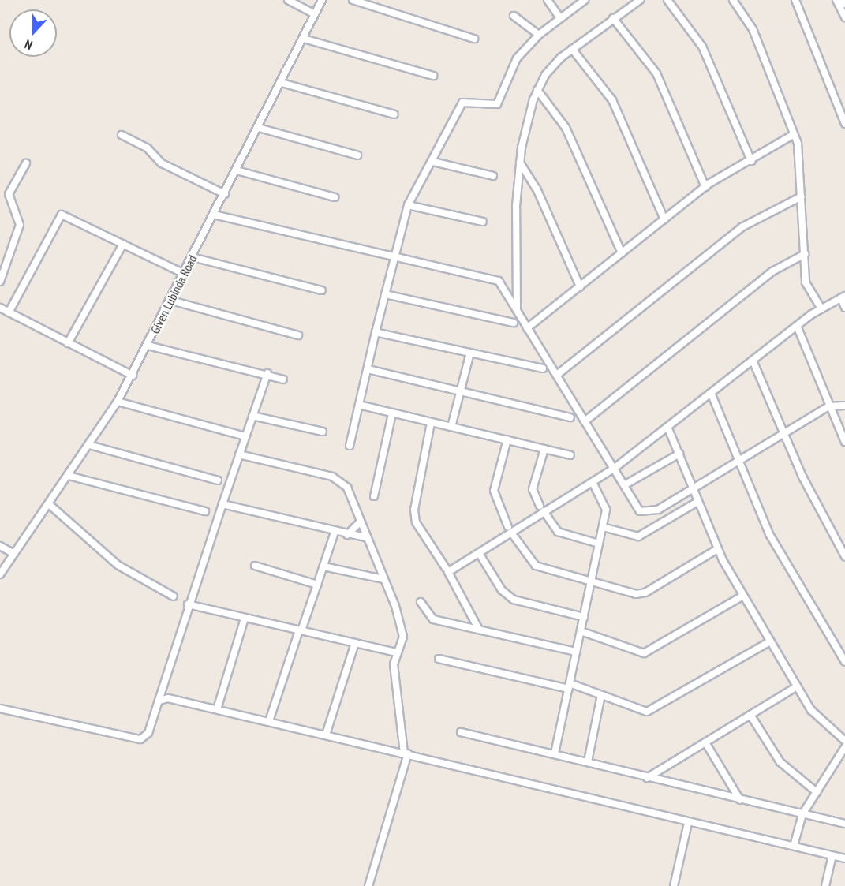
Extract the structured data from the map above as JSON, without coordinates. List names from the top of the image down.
{
  "streets": {
    "street": ["Given Lubinda Road"]
  },
  "north": "bottom"
}
